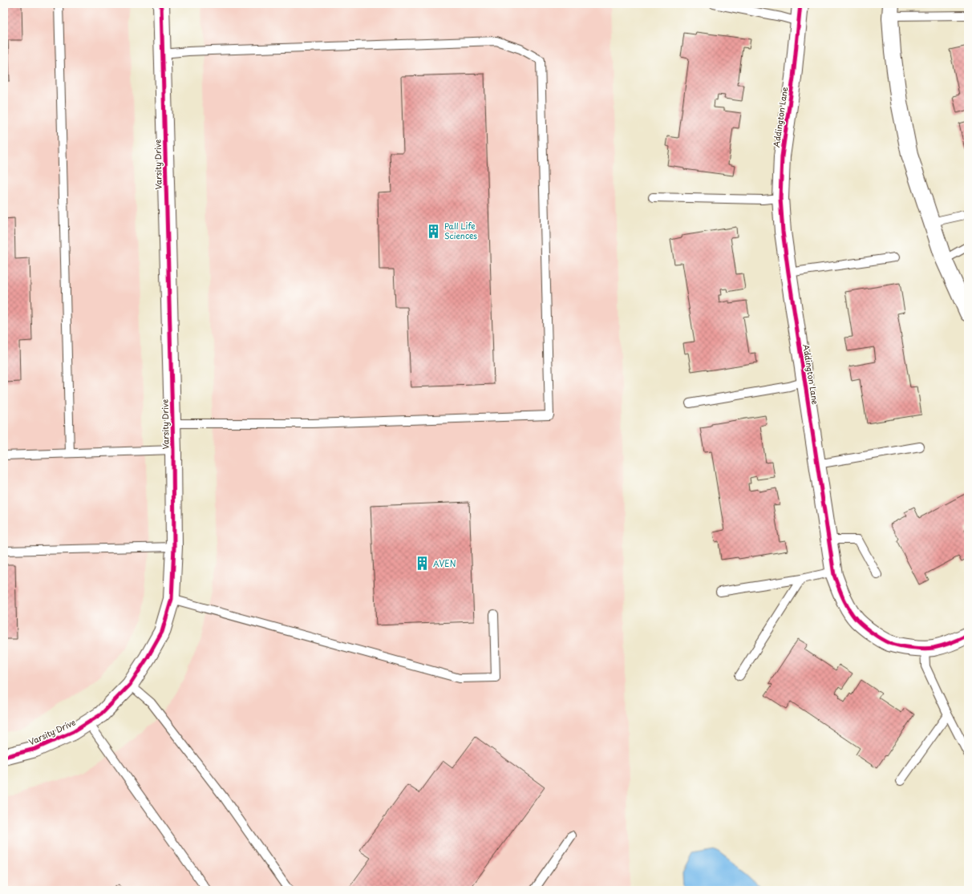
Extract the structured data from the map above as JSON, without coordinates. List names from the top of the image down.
{
  "streets": {
    "street": ["Addington Lane", "Varsity Drive"]
  },
  "places": {
    "building": ["Pall Life Sciences", "AVEN"]
  }
}
